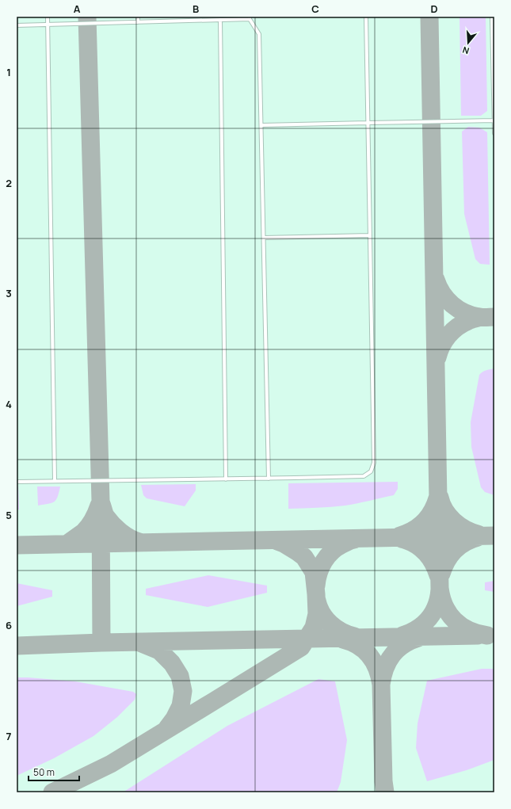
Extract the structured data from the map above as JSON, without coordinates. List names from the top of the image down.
{
  "scale_bar": "50 m",
  "north": "bottom",
  "grid": {
    "columns": [
      "A",
      "B",
      "C",
      "D"
    ],
    "rows": [
      "1",
      "2",
      "3",
      "4",
      "5",
      "6",
      "7"
    ]
  }
}
